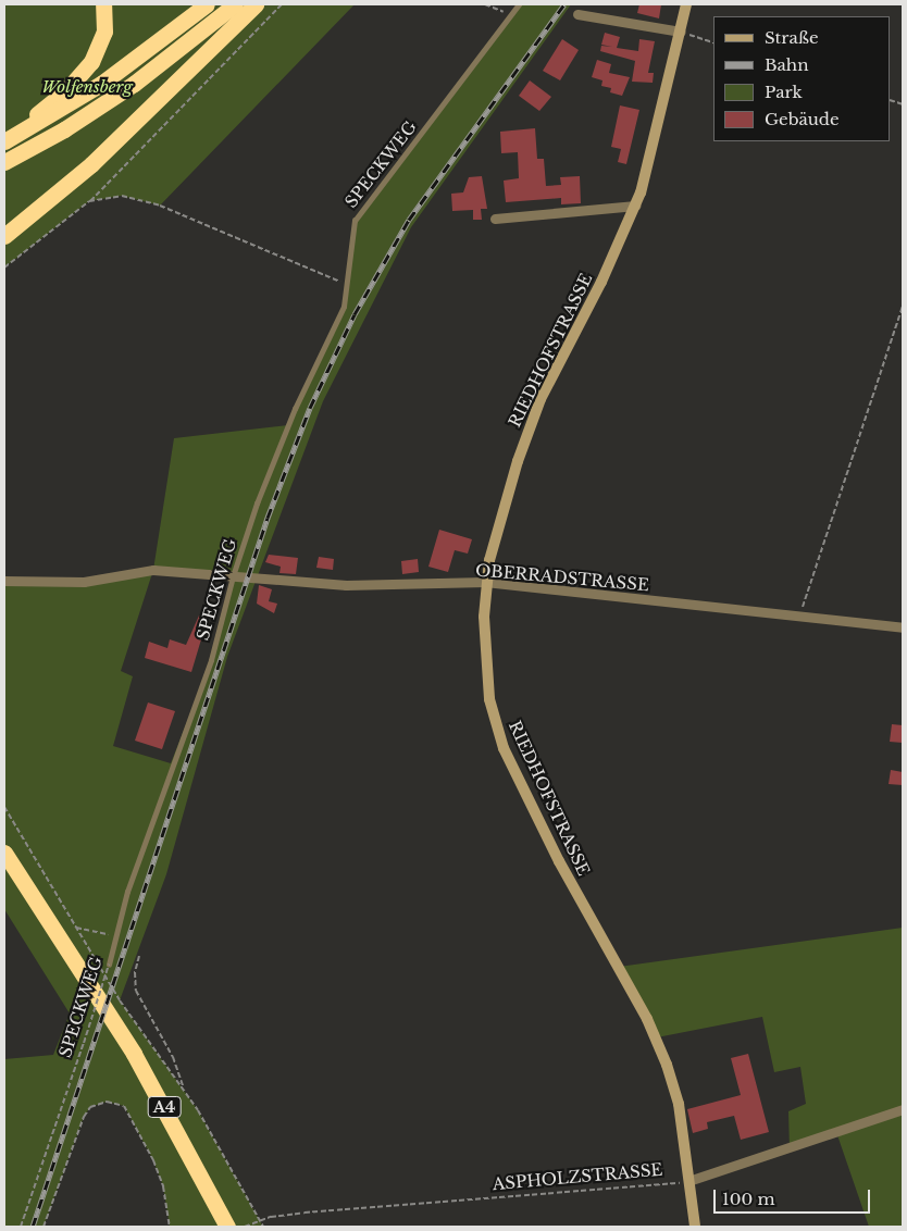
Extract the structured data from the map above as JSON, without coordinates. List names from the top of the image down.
{
  "streets": {
    "highway": ["A4"],
    "street": ["RIEDHOFSTRASSE", "OBERRADSTRASSE"],
    "lane": ["SPECKWEG"],
    "path": ["ASPHOLZSTRASSE"]
  },
  "crossings": [
    ["SPECKWEG", "OBERRADSTRASSE"],
    ["RIEDHOFSTRASSE", "OBERRADSTRASSE"],
    ["RIEDHOFSTRASSE", "ASPHOLZSTRASSE"]
  ],
  "parks": ["Wolfensberg"],
  "legend": [
    "Straße",
    "Bahn",
    "Park",
    "Gebäude"
  ],
  "scale_bar": "100 m"
}
